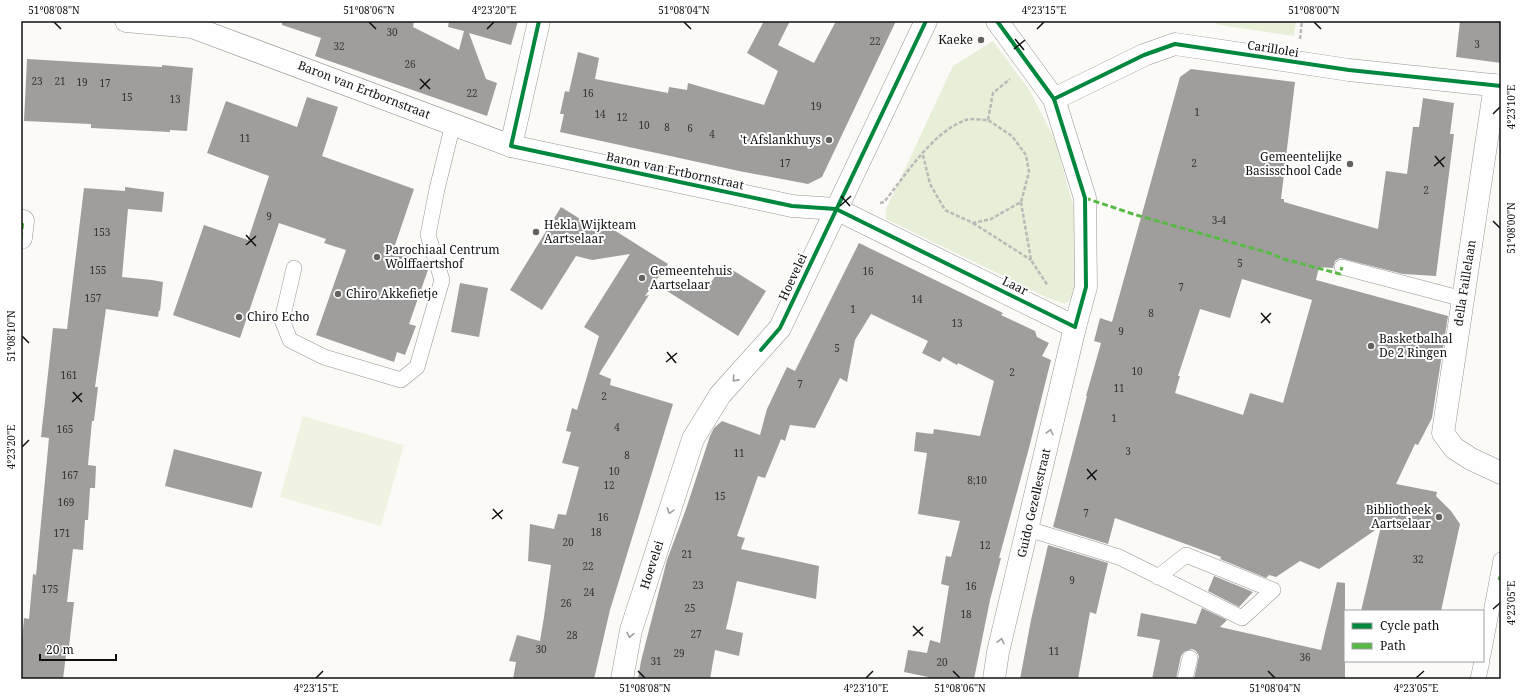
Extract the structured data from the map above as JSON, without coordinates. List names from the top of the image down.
{
  "streets": {
    "street": [
      "Carillolei",
      "Baron van Ertbornstraat",
      "Hoevelei",
      "della Faillelaan",
      "Laar",
      "Guido Gezellestraat"
    ]
  },
  "crossings": [
    ["Carillolei", "della Faillelaan"],
    ["Baron van Ertbornstraat", "Hoevelei"],
    ["Baron van Ertbornstraat", "Laar"],
    ["Hoevelei", "Laar"],
    ["Laar", "Guido Gezellestraat"]
  ],
  "one_way": ["Hoevelei", "Guido Gezellestraat"],
  "places": [
    "Kaeke",
    "'t Afslankhuys",
    "Gemeentelijke Basisschool Cade",
    "Hekla Wijkteam Aartselaar",
    "Parochiaal Centrum Wolffaertshof",
    "Gemeentehuis Aartselaar",
    "Chiro Akkefietje",
    "Chiro Echo",
    "Basketbalhal De 2 Ringen",
    "Bibliotheek Aartselaar"
  ],
  "house_numbers": [
    "30",
    "22",
    "3",
    "32",
    "26",
    "23",
    "21",
    "19",
    "17",
    "22",
    "16",
    "15",
    "13",
    "19",
    "1",
    "14",
    "12",
    "10",
    "8",
    "6",
    "4",
    "11",
    "17",
    "2",
    "2",
    "9",
    "3-4",
    "153",
    "5",
    "155",
    "16",
    "7",
    "157",
    "14",
    "1",
    "8",
    "13",
    "9",
    "5",
    "10",
    "2",
    "161",
    "7",
    "11",
    "2",
    "1",
    "4",
    "165",
    "3",
    "11",
    "8",
    "10",
    "167",
    "8;10",
    "12",
    "15",
    "169",
    "7",
    "16",
    "18",
    "171",
    "20",
    "12",
    "21",
    "32",
    "22",
    "9",
    "23",
    "16",
    "175",
    "24",
    "26",
    "25",
    "18",
    "27",
    "28",
    "30",
    "11",
    "29",
    "36",
    "31",
    "20"
  ],
  "legend": ["Cycle path", "Path"],
  "scale_bar": "20 m",
  "coordinates": [
    "51°08'08\"N",
    "51°08'06\"N",
    "4°23'20\"E",
    "51°08'04\"N",
    "4°23'15\"E",
    "51°08'00\"N",
    "4°23'10\"E",
    "51°08'10\"N",
    "4°23'05\"E"
  ]
}
